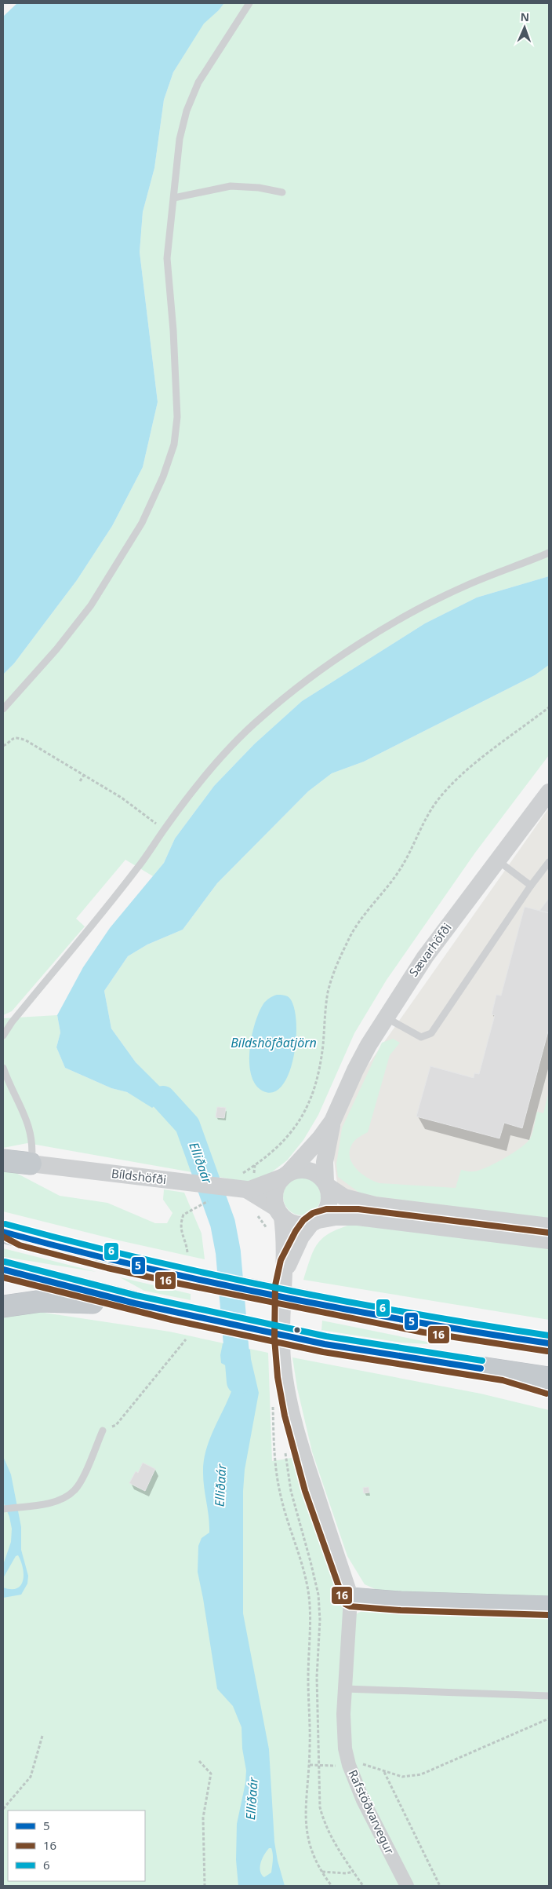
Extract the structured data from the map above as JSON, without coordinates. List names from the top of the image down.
{
  "streets": {
    "street": ["Sævarhöfði", "Bíldshöfði", "Rafstöðvarvegur"]
  },
  "crossings": [
    ["Sævarhöfði", "Bíldshöfði"],
    ["Sævarhöfði", "Rafstöðvarvegur"],
    ["Bíldshöfði", "Rafstöðvarvegur"]
  ],
  "water": ["Bíldshöfðatjörn", "Elliðaár"],
  "lines": ["transit line 16", "transit line 6", "transit line 5"],
  "legend": ["5", "16", "6"],
  "north": "top"
}
